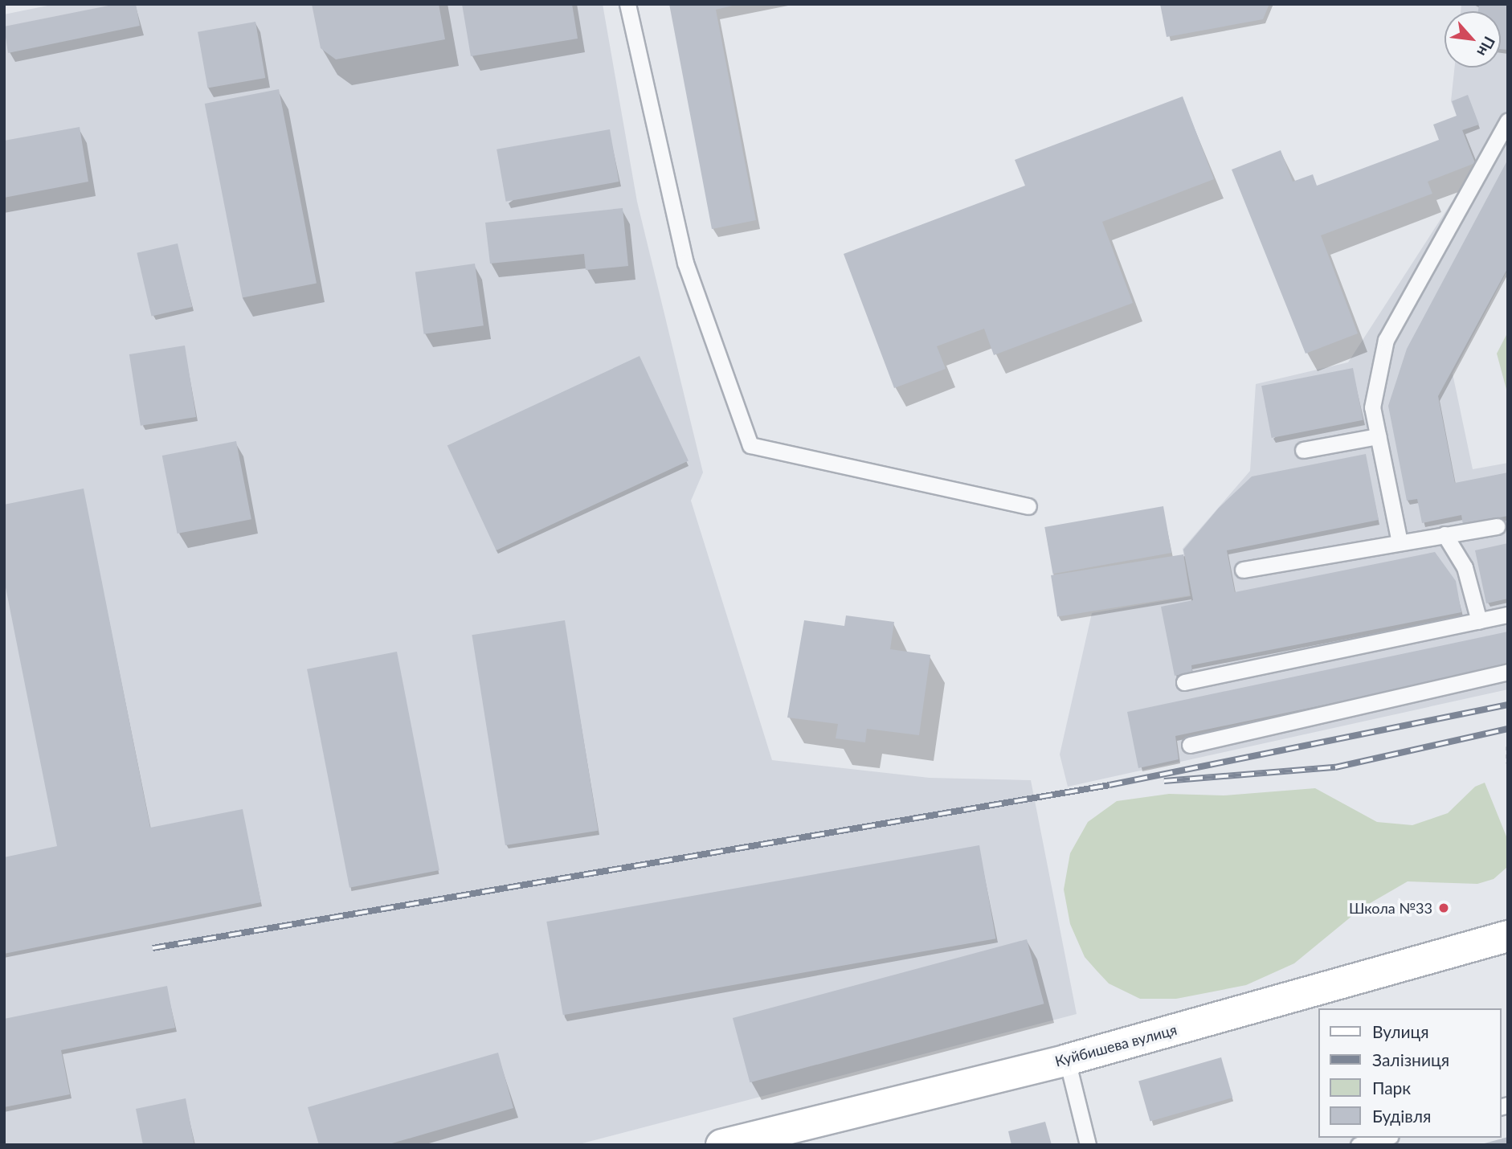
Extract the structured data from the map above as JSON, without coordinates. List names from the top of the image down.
{
  "streets": {
    "main road": ["Куйбишева вулиця"]
  },
  "places": ["Школа №33"],
  "legend": [
    "Вулиця",
    "Залізниця",
    "Парк",
    "Будівля"
  ],
  "north": "bottom right"
}
